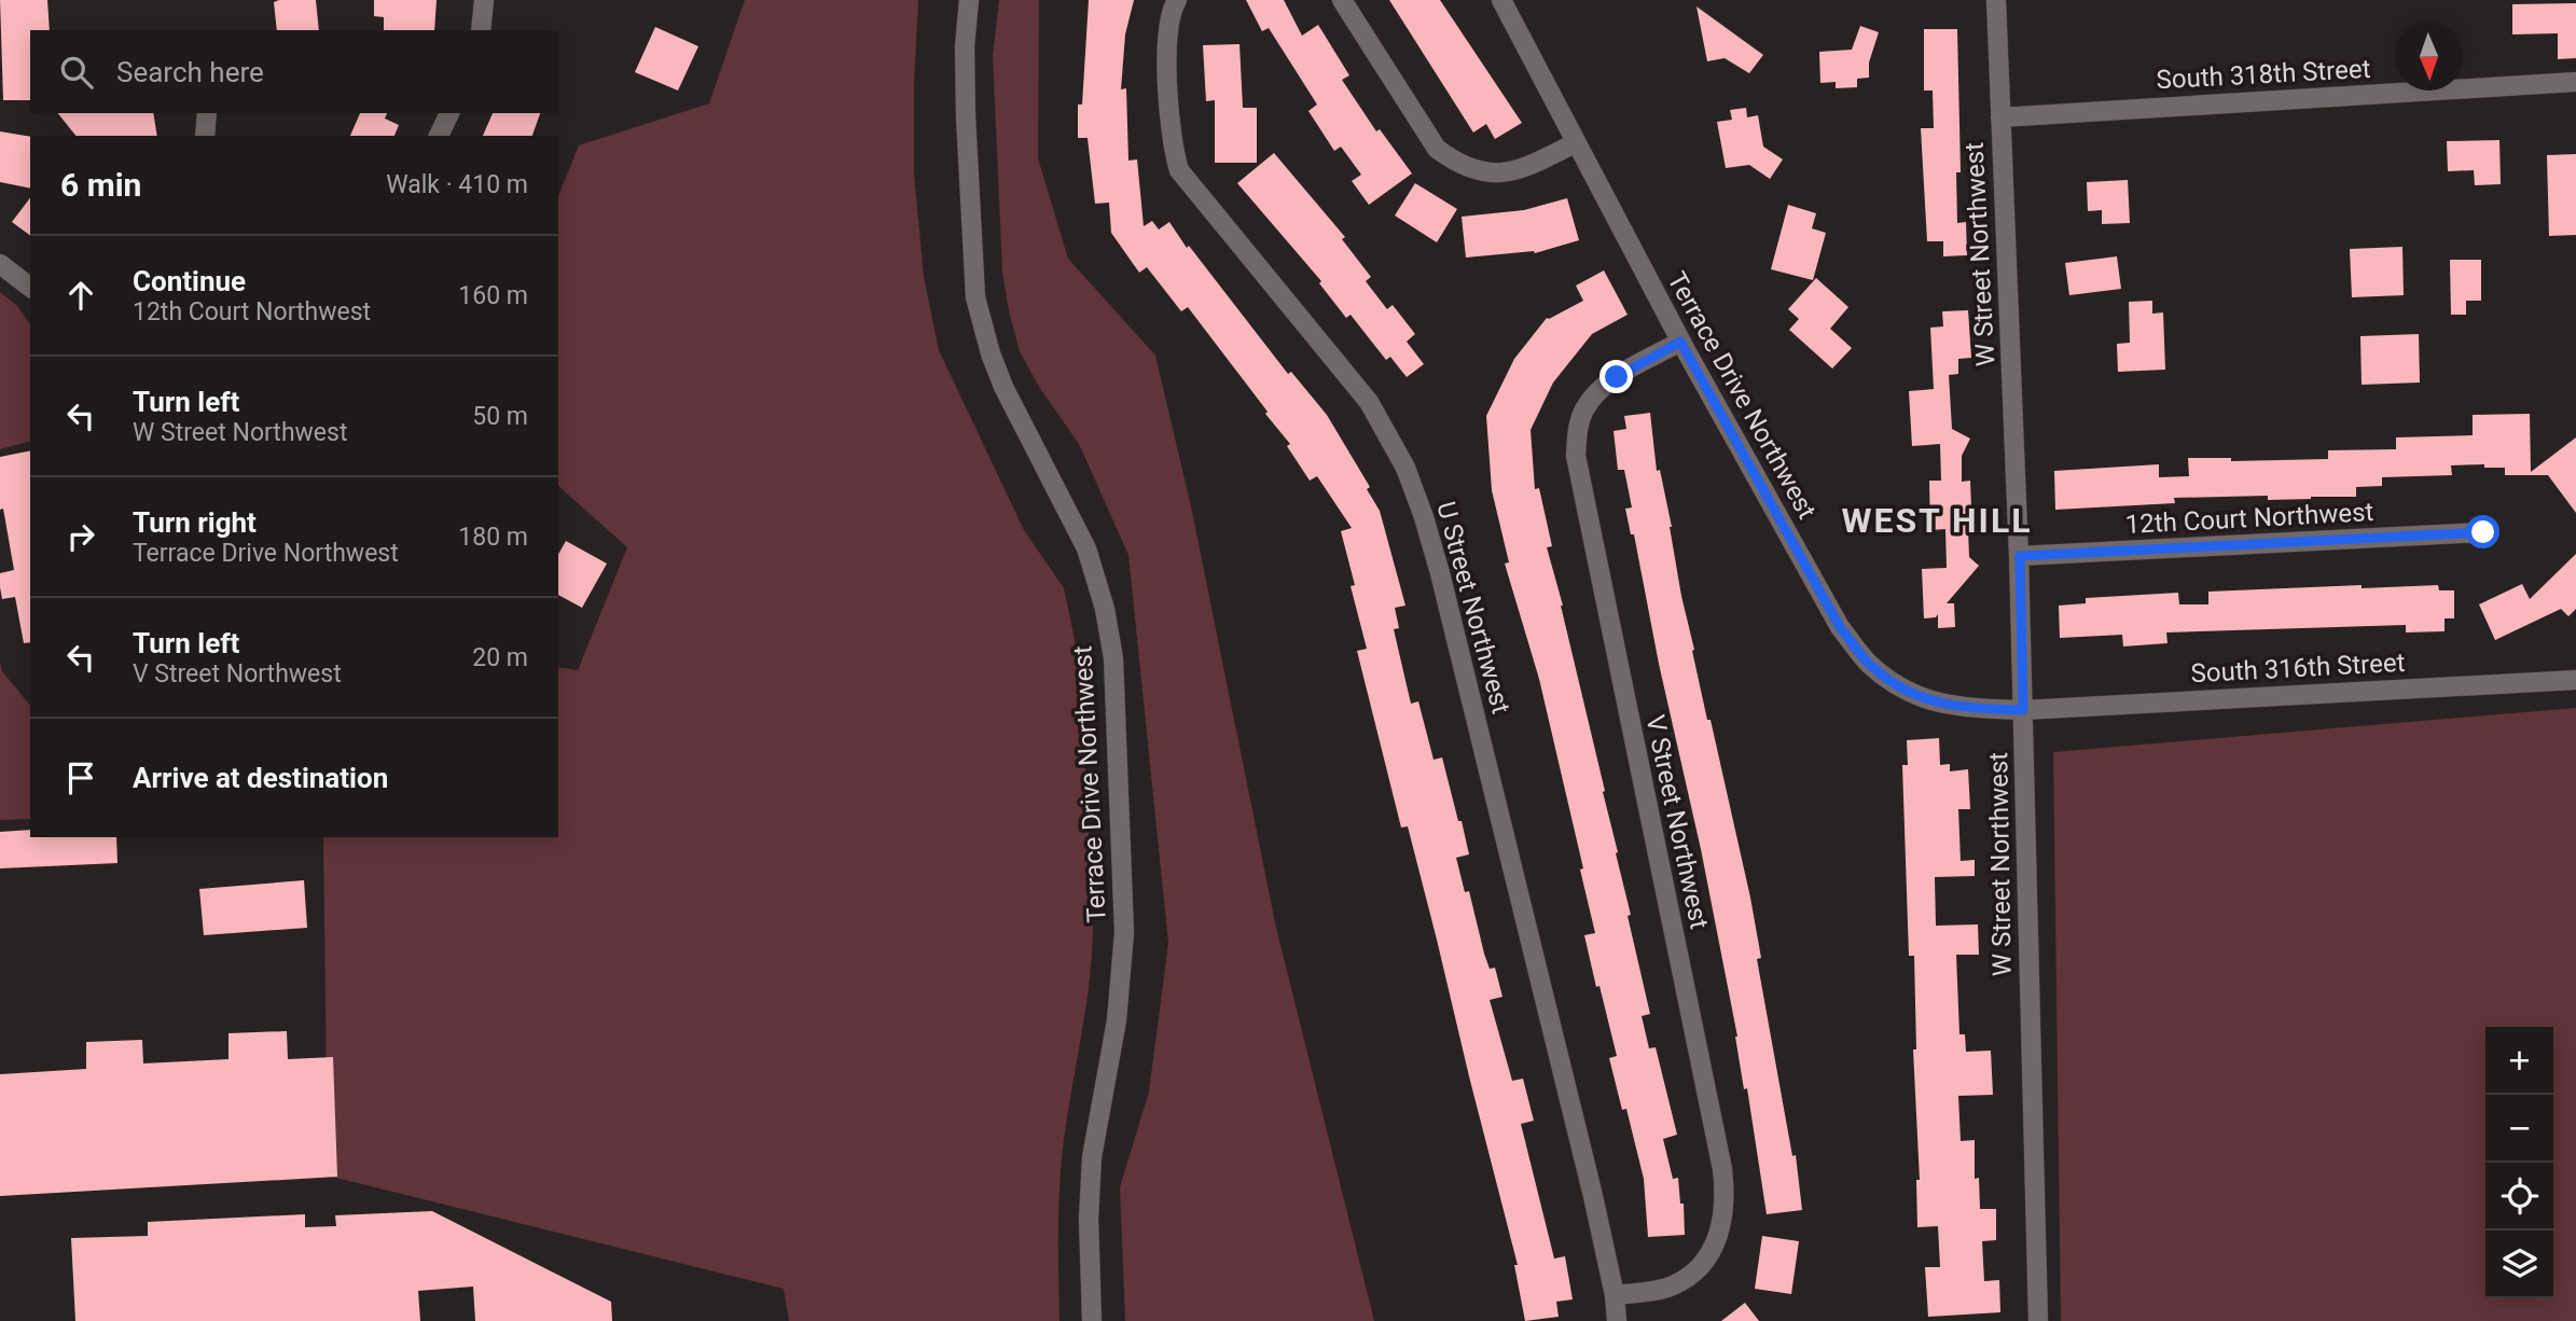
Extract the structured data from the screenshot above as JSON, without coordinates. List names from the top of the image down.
{
  "streets": {
    "street": [
      "South 318th Street",
      "W Street Northwest",
      "Terrace Drive Northwest",
      "12th Court Northwest",
      "U Street Northwest",
      "South 316th Street",
      "V Street Northwest"
    ]
  },
  "crossings": [
    ["South 318th Street", "W Street Northwest"],
    ["W Street Northwest", "Terrace Drive Northwest"],
    ["W Street Northwest", "12th Court Northwest"],
    ["W Street Northwest", "South 316th Street"],
    ["Terrace Drive Northwest", "South 316th Street"],
    ["Terrace Drive Northwest", "V Street Northwest"],
    ["U Street Northwest", "V Street Northwest"]
  ],
  "districts": ["WEST HILL"],
  "north": "bottom",
  "page": {
    "search": "Search here",
    "heading": ["6 min", "Walk · 410 m"],
    "list": [
      ["Continue", "12th Court Northwest", "160 m"],
      ["Turn left", "W Street Northwest", "50 m"],
      ["Turn right", "Terrace Drive Northwest", "180 m"],
      ["Turn left", "V Street Northwest", "20 m"],
      "Arrive at destination"
    ],
    "map_buttons": ["+", "−"]
  }
}
